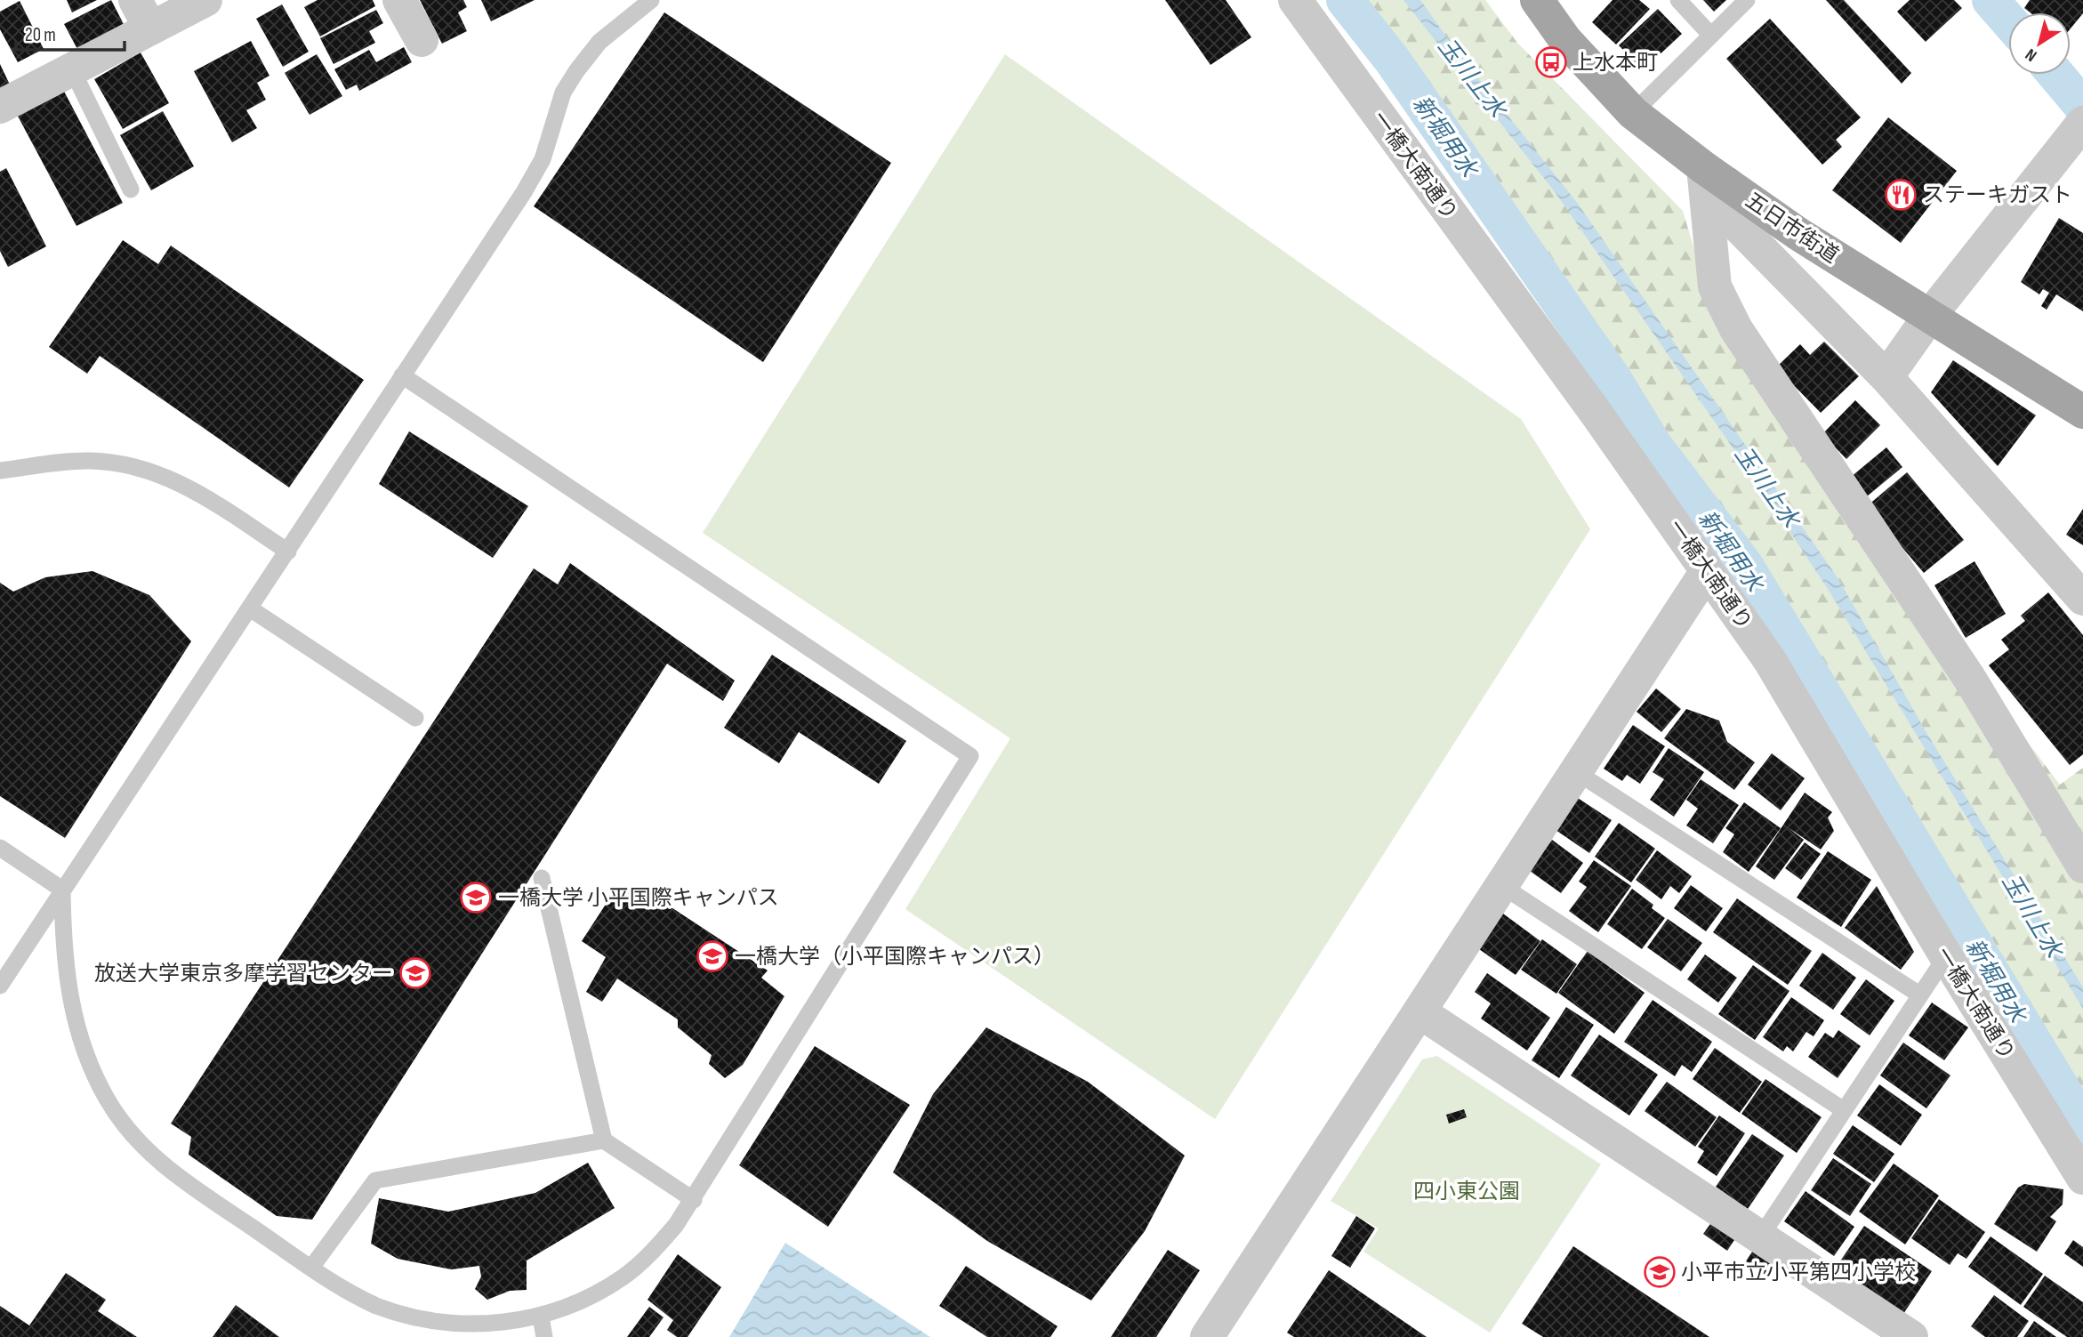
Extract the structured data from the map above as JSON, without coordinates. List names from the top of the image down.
{
  "streets": {
    "main road": ["五日市街道"],
    "street": ["一橋大南通り"]
  },
  "water": ["玉川上水", "新堀用水"],
  "parks": ["四小東公園"],
  "places": {
    "bus stop": ["上水本町"],
    "restaurant": ["ステーキガスト"],
    "school or university": [
      "一橋大学 小平国際キャンパス",
      "一橋大学（小平国際キャンパス）",
      "放送大学東京多摩学習センター",
      "小平市立小平第四小学校"
    ]
  },
  "scale_bar": "20 m",
  "north": "bottom left"
}
